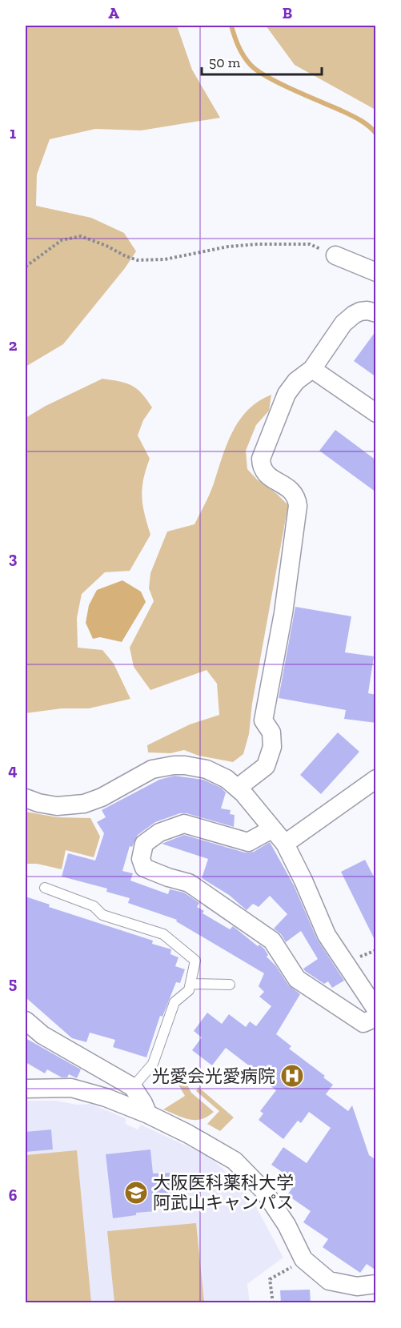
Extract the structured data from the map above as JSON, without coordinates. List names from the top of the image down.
{
  "places": {
    "hospital": ["光愛会光愛病院"],
    "school or university": ["大阪医科薬科大学 阿武山キャンパス"]
  },
  "scale_bar": "50 m",
  "grid": {
    "columns": ["A", "B"],
    "rows": [
      "1",
      "2",
      "3",
      "4",
      "5",
      "6"
    ]
  }
}
